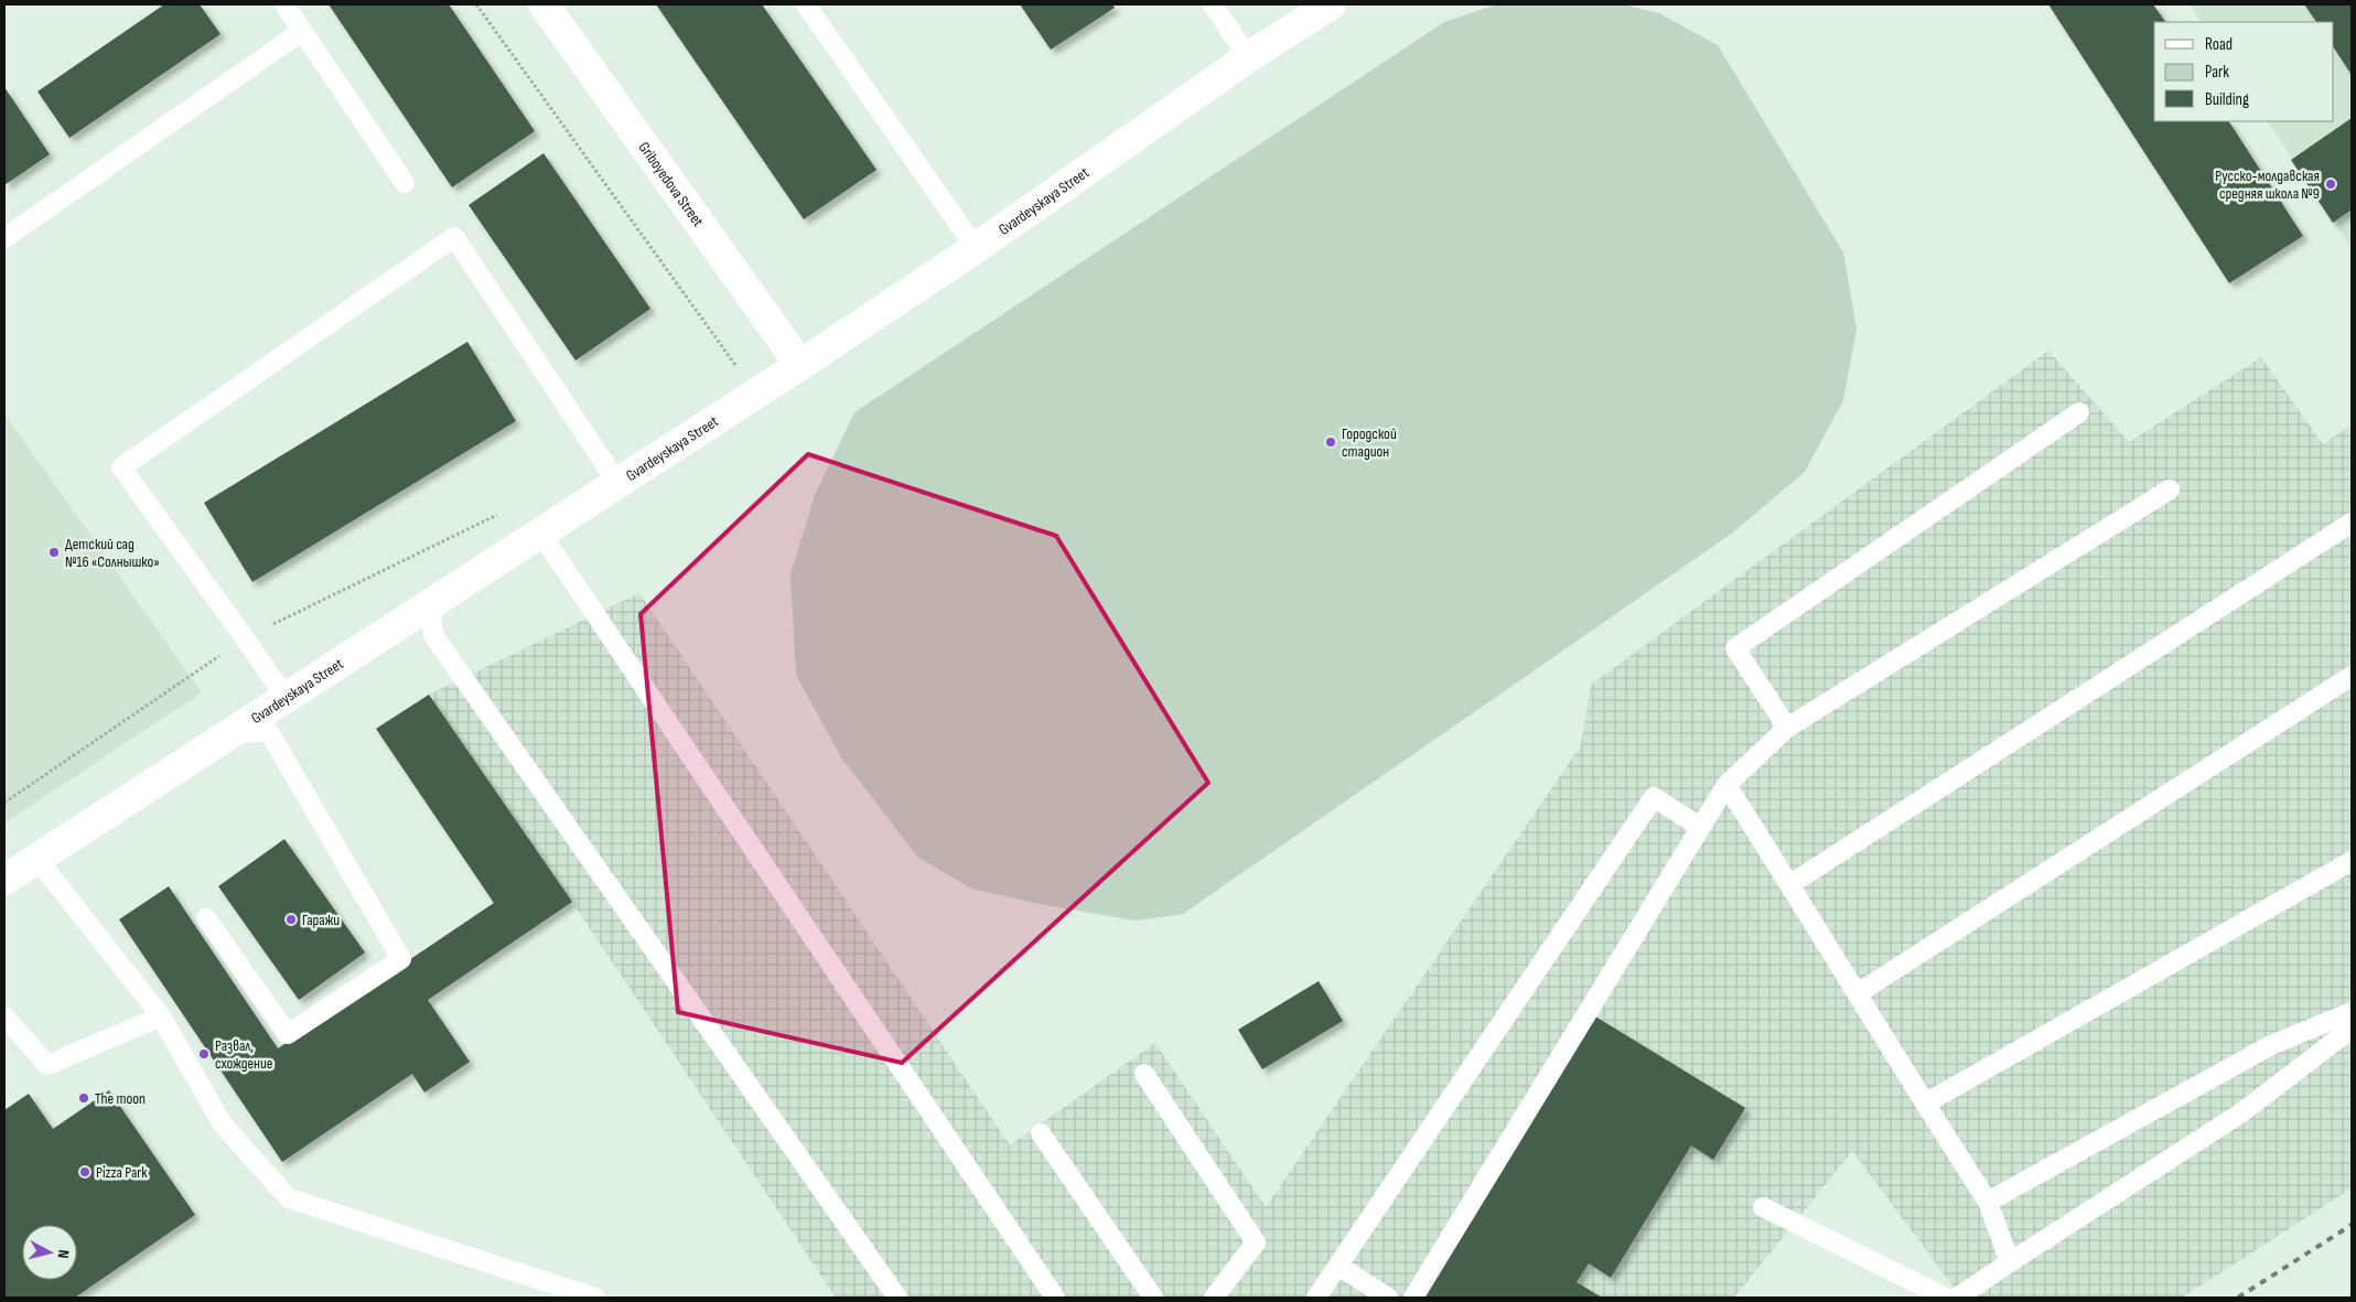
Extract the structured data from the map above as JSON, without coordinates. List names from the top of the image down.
{
  "streets": {
    "street": ["Griboyedova Street", "Gvardeyskaya Street"]
  },
  "crossings": [
    ["Griboyedova Street", "Gvardeyskaya Street"]
  ],
  "places": [
    "Русско-молдавская средняя школа №9",
    "Городской стадион",
    "Детский сад №16 «Солнышко»",
    "Гаражи",
    "Развал, схождение",
    "The moon",
    "Pizza Park"
  ],
  "legend": ["Road", "Park", "Building"],
  "north": "right"
}
